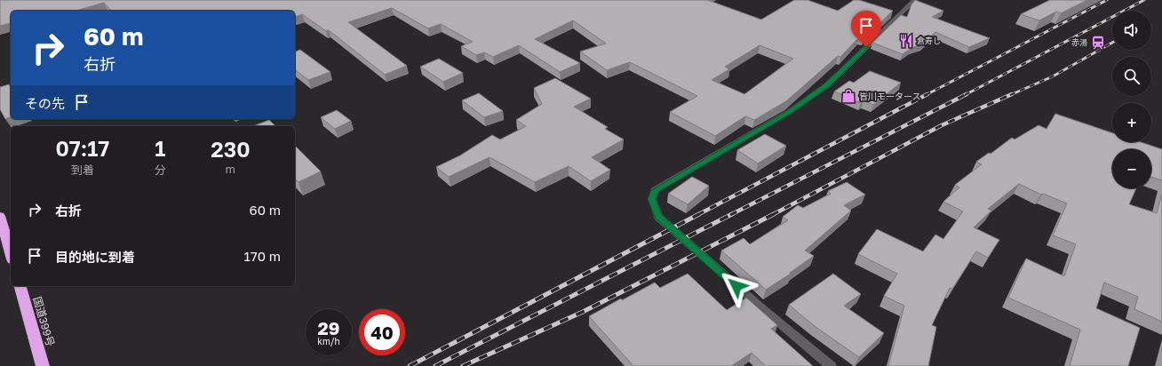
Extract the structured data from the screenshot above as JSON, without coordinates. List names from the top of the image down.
{
  "streets": {
    "highway": ["国道399号"]
  },
  "places": {
    "restaurant": ["倉寿し"],
    "station": ["赤湯"],
    "shop": ["皆川モータース"]
  },
  "page": {
    "map_buttons": ["+", "−"],
    "turn": ["60 m", "右折"],
    "then": "その先",
    "eta": [
      "07:17",
      "到着",
      "1",
      "分",
      "230",
      "m"
    ],
    "list": [
      {
        "name": "右折",
        "value": "60 m"
      },
      {
        "name": "目的地に到着",
        "value": "170 m"
      }
    ],
    "speed": "29 km/h",
    "limit": "40"
  }
}
